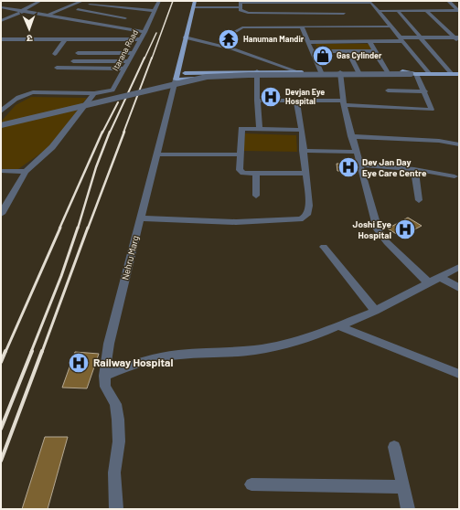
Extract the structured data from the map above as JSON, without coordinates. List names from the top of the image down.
{
  "streets": {
    "main road": ["Nehru Marg"],
    "street": ["Itarana Road"]
  },
  "places": {
    "temple": ["Hanuman Mandir"],
    "shop": ["Gas Cylinder"],
    "hospital": [
      "Devjan Eye Hospital",
      "Dev Jan Day Eye Care Centre",
      "Joshi Eye Hospital",
      "Railway Hospital"
    ]
  },
  "north": "bottom"
}
